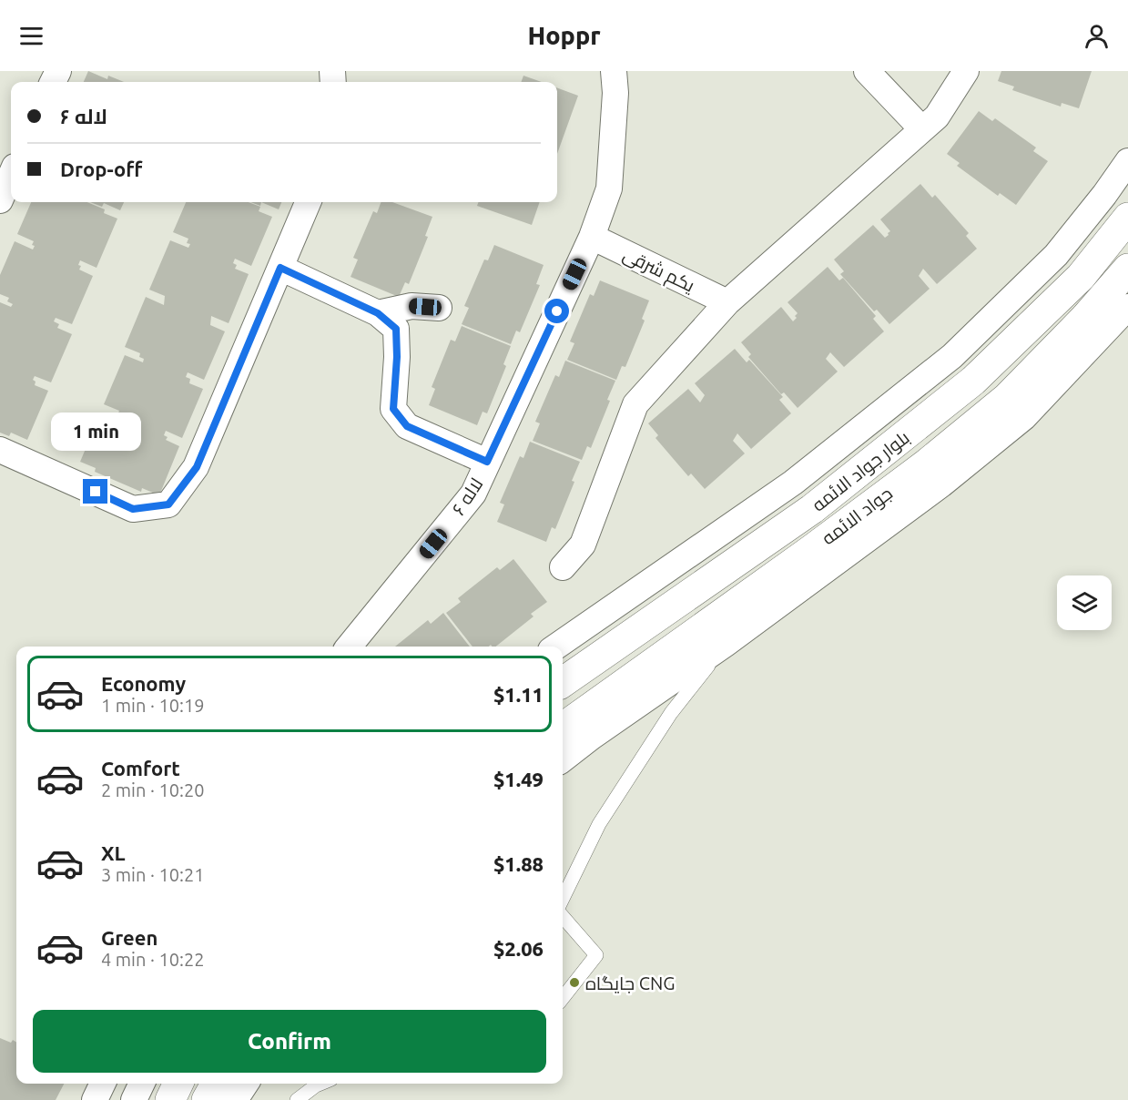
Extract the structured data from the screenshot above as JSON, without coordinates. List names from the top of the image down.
{
  "streets": {
    "street": [
      "یکم شرقی",
      "بلوار جواد الائمه",
      "لاله ۶",
      "جواد الائمه"
    ]
  },
  "crossings": [
    ["یکم شرقی", "لاله ۶"]
  ],
  "places": ["جایگاه CNG"],
  "page": {
    "header": "Hoppr",
    "banner": ["لاله ۶", "Drop-off"],
    "bubble": "1 min",
    "list": [
      {
        "name": "Economy",
        "note": "1 min · 10:19",
        "value": "$1.11"
      },
      {
        "name": "Comfort",
        "note": "2 min · 10:20",
        "value": "$1.49"
      },
      {
        "name": "XL",
        "note": "3 min · 10:21",
        "value": "$1.88"
      },
      {
        "name": "Green",
        "note": "4 min · 10:22",
        "value": "$2.06"
      }
    ],
    "buttons": "Confirm"
  }
}
